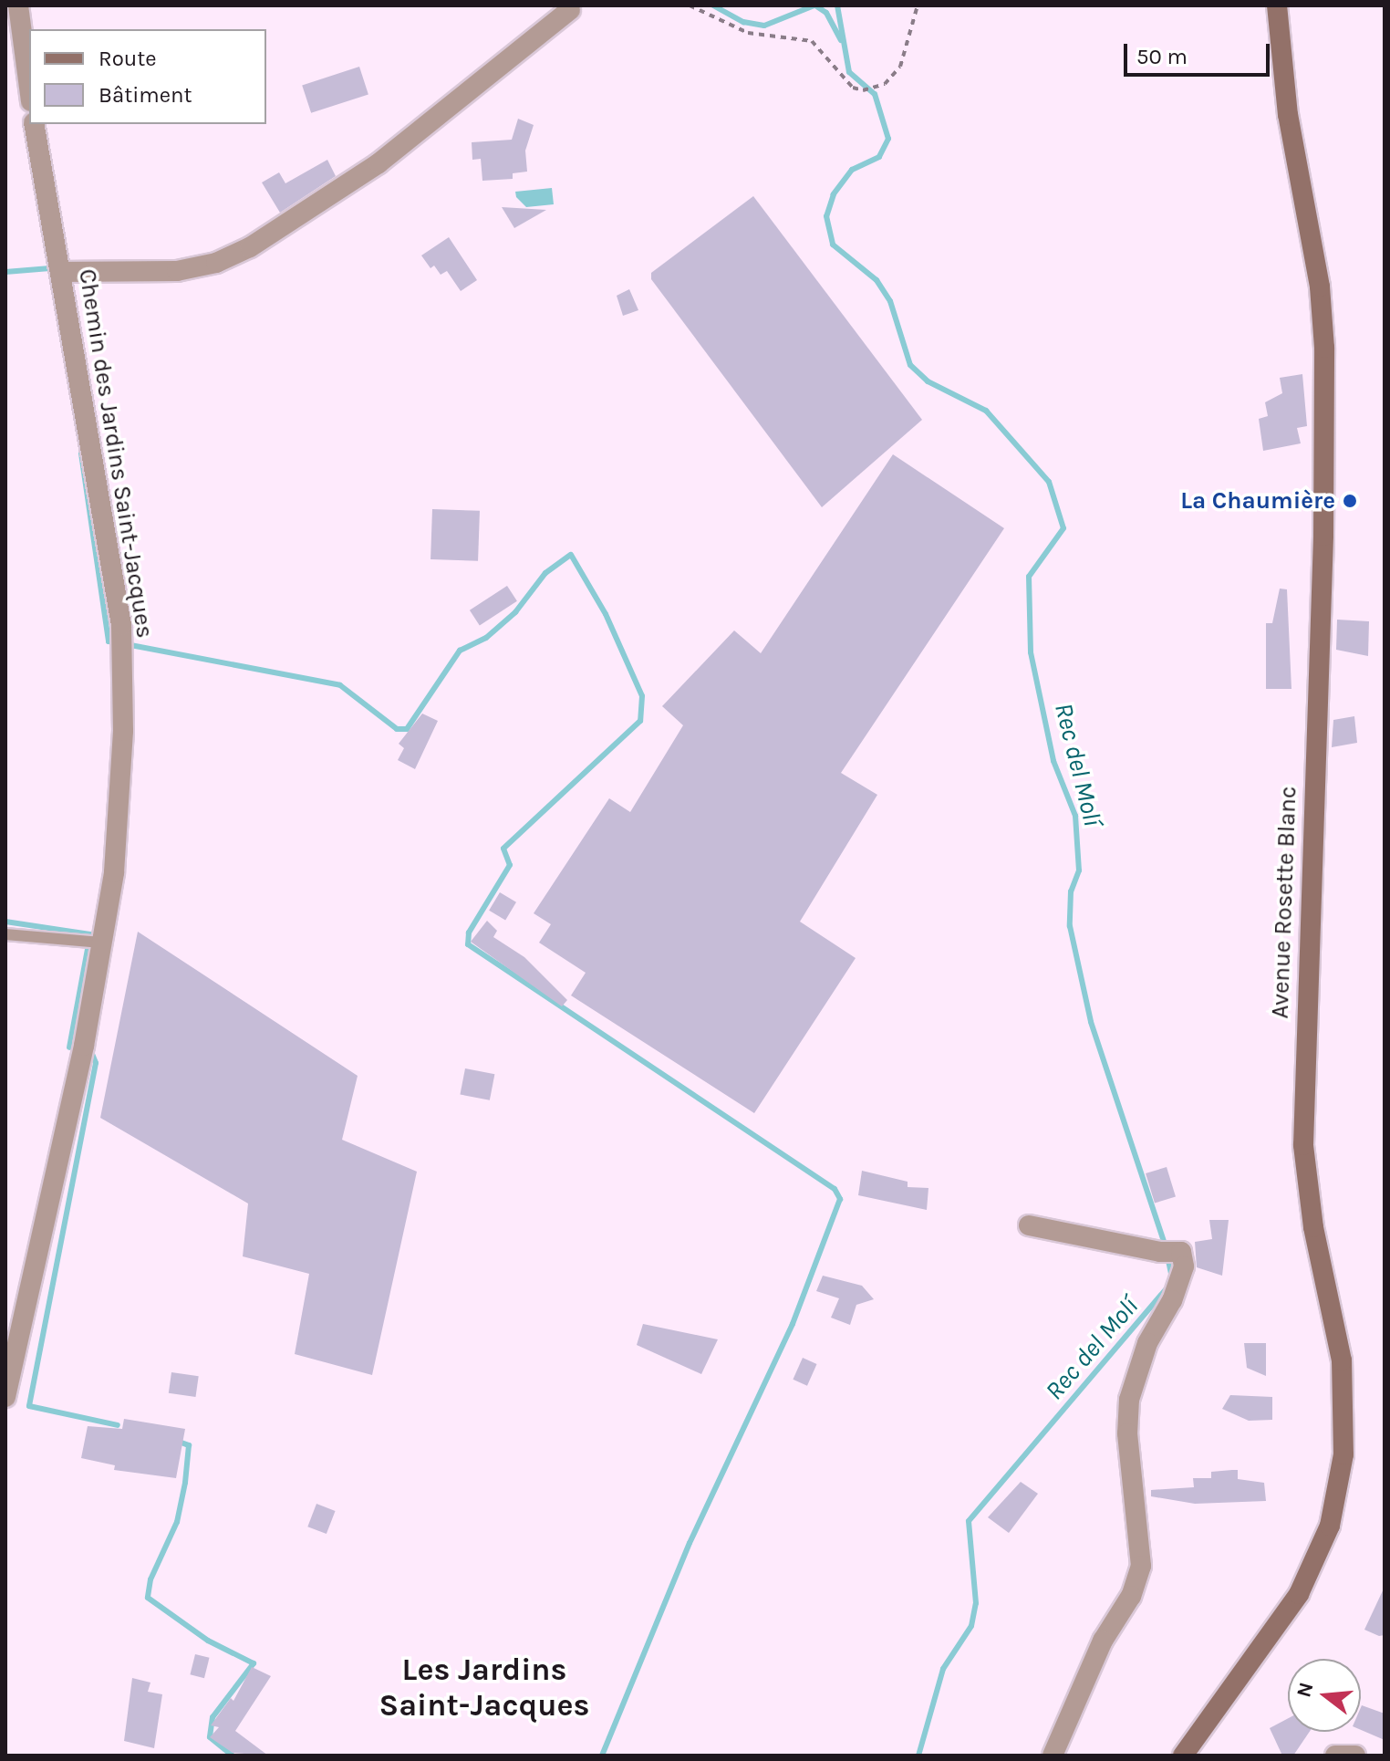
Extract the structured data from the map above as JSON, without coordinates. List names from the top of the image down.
{
  "streets": {
    "main road": ["Avenue Rosette Blanc"],
    "street": ["Chemin des Jardins Saint-Jacques"]
  },
  "districts": ["Les Jardins Saint-Jacques"],
  "water": ["Rec del Molí"],
  "places": ["La Chaumière"],
  "legend": ["Route", "Bâtiment"],
  "scale_bar": "50 m",
  "north": "left"
}
